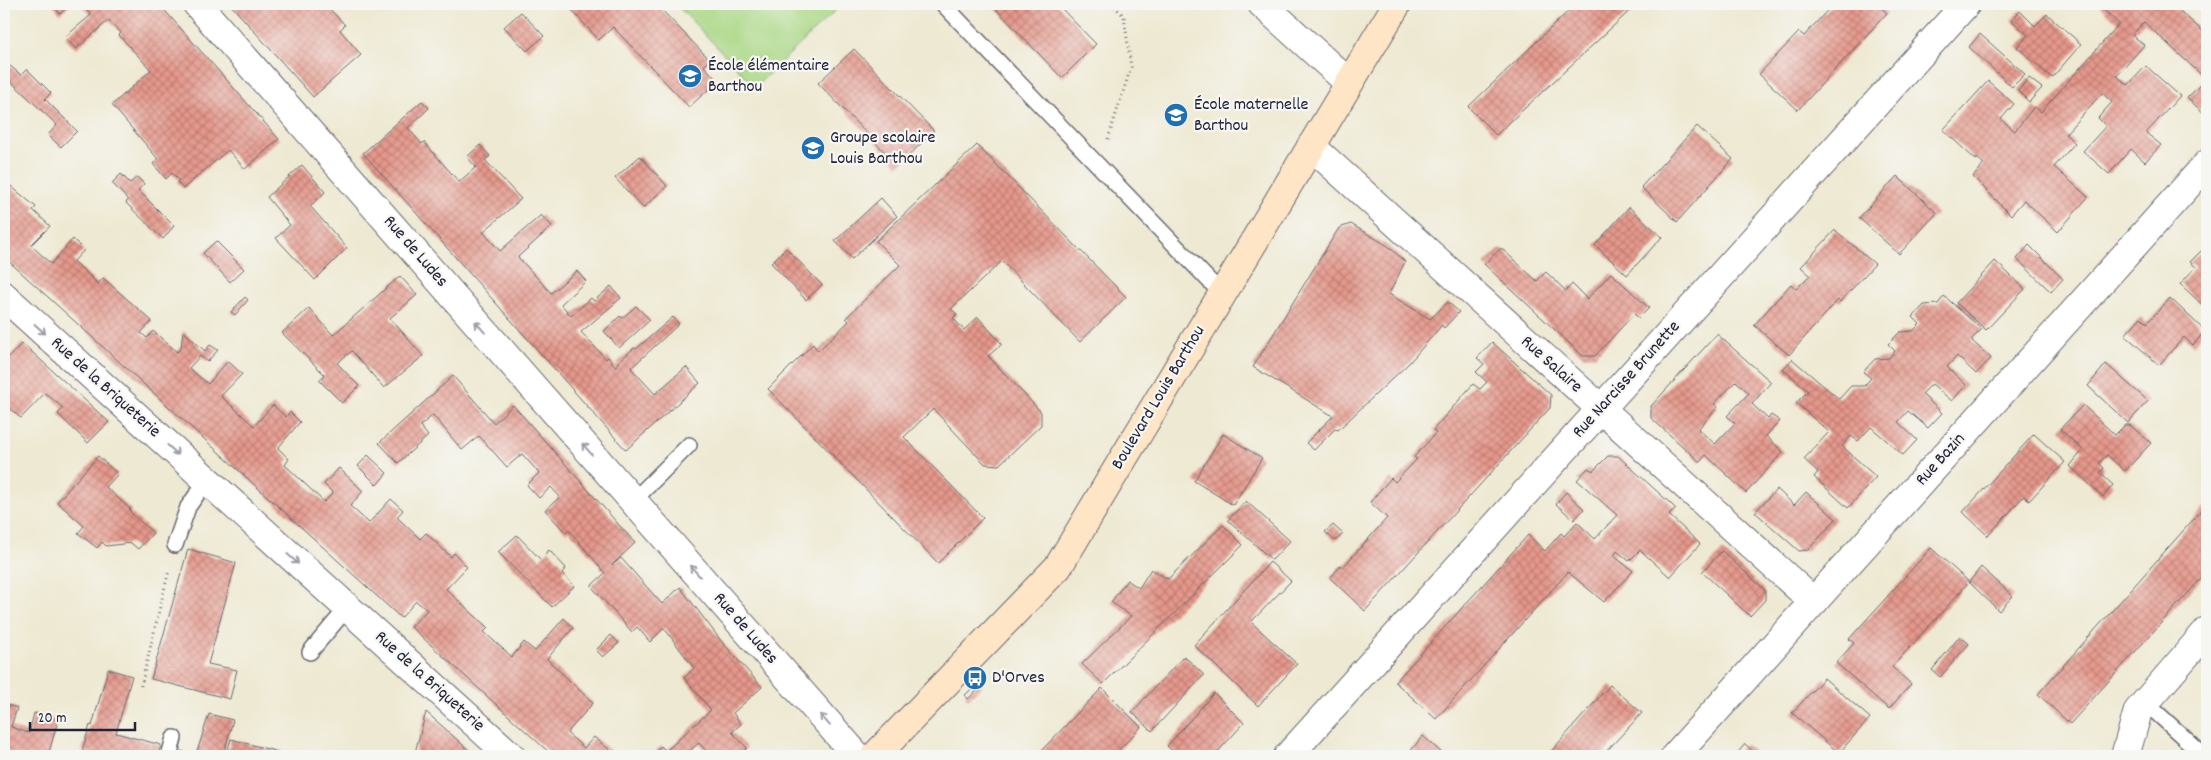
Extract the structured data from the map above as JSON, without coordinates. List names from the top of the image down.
{
  "streets": {
    "street": [
      "Rue de Ludes",
      "Rue Salaire",
      "Rue Narcisse Brunette",
      "Rue de la Briqueterie",
      "Boulevard Louis Barthou",
      "Rue Bazin"
    ]
  },
  "crossings": [
    ["Rue Salaire", "Rue Narcisse Brunette"],
    ["Rue Salaire", "Boulevard Louis Barthou"],
    ["Rue Salaire", "Rue Bazin"]
  ],
  "one_way": ["Rue de Ludes", "Rue de la Briqueterie"],
  "places": {
    "school or university": ["École élémentaire Barthou", "École maternelle Barthou", "Groupe scolaire Louis Barthou"],
    "bus stop": ["D'Orves"]
  },
  "scale_bar": "20 m"
}
